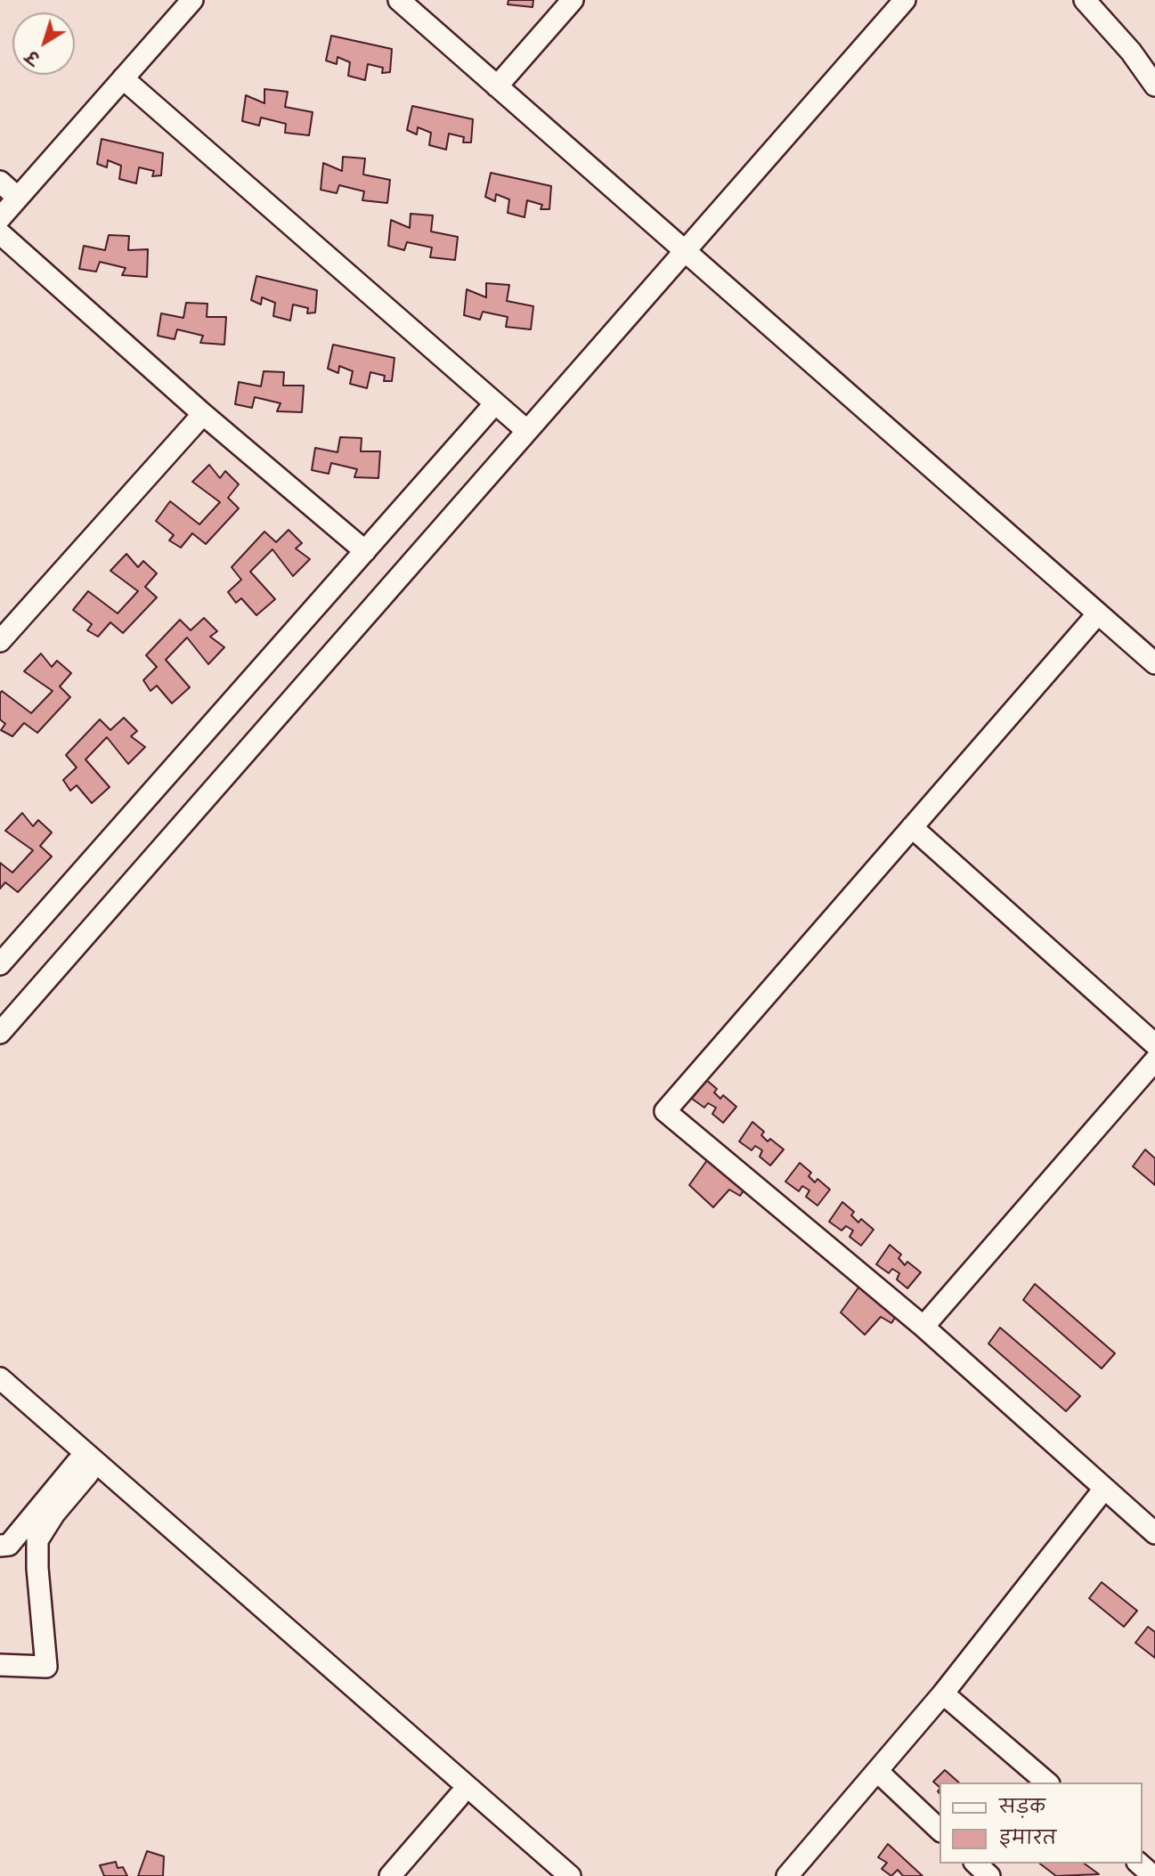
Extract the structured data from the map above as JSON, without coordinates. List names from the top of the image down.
{
  "legend": ["सड़क", "इमारत"],
  "north": "bottom left"
}
